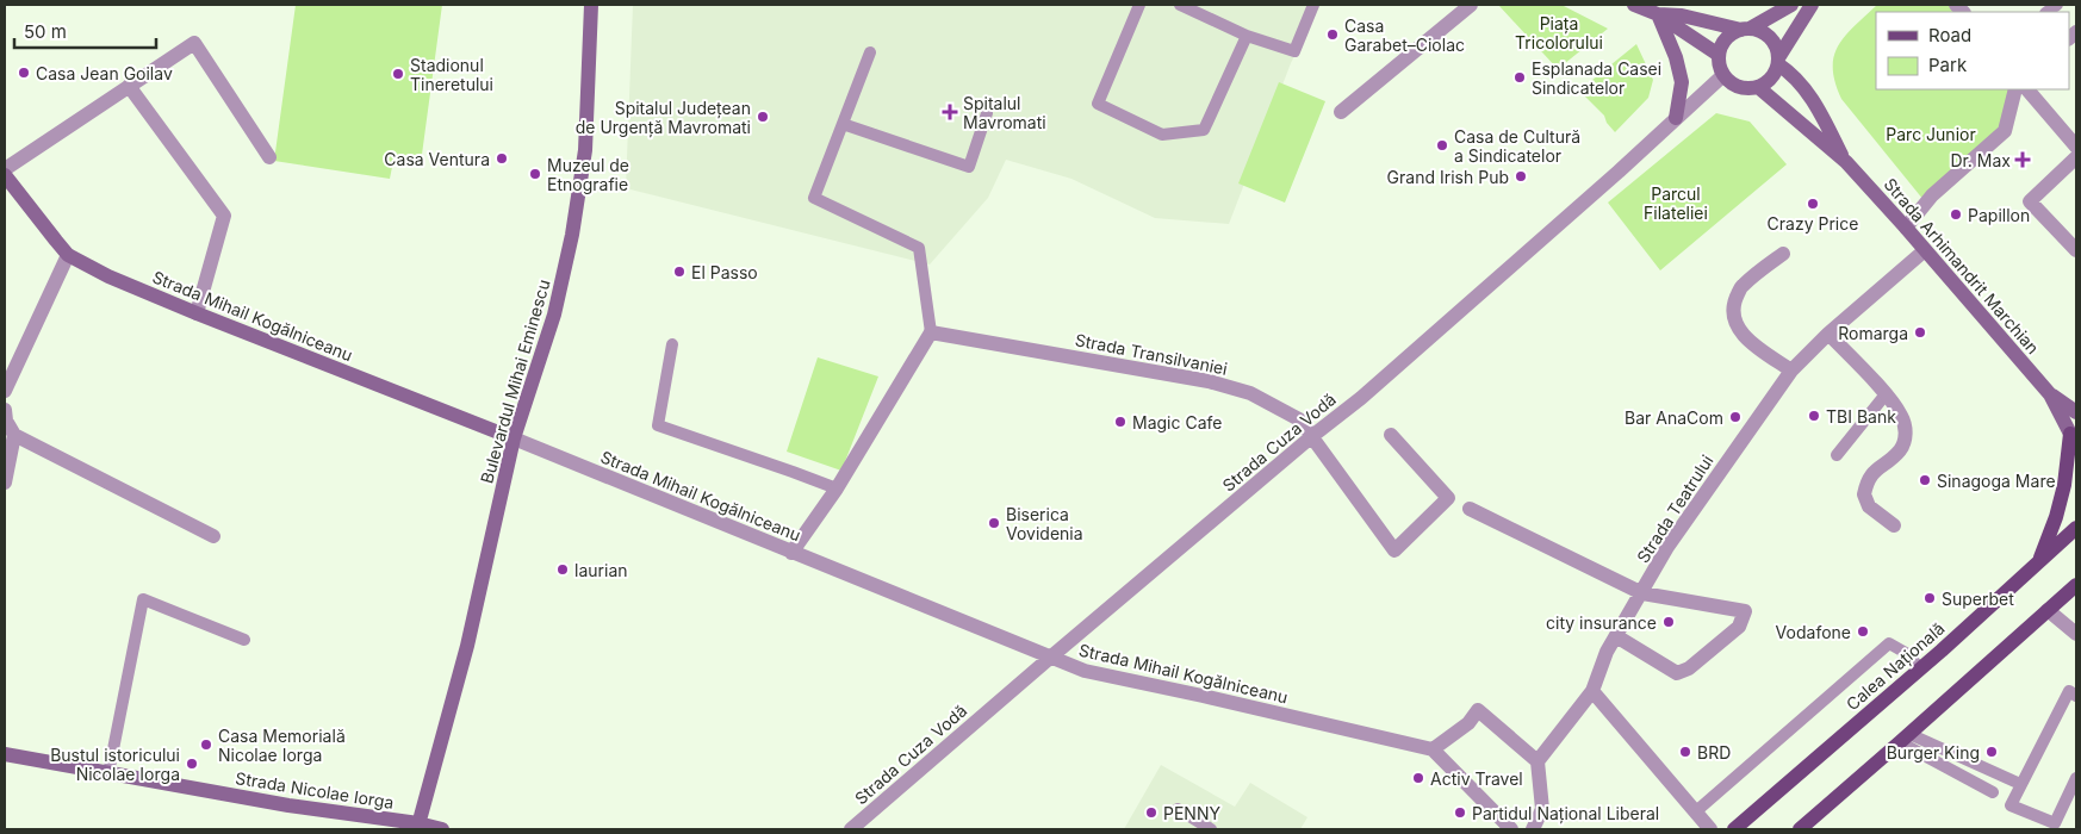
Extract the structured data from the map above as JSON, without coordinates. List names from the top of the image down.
{
  "streets": {
    "main road": [
      "Strada Arhimandrit Marchian",
      "Strada Mihail Kogălniceanu",
      "Bulevardul Mihai Eminescu",
      "Calea Națională",
      "Strada Nicolae Iorga"
    ],
    "street": ["Strada Transilvaniei", "Strada Cuza Vodă", "Strada Teatrului"]
  },
  "crossings": [
    ["Strada Arhimandrit Marchian", "Strada Cuza Vodă"],
    ["Strada Arhimandrit Marchian", "Strada Teatrului"],
    ["Strada Mihail Kogălniceanu", "Bulevardul Mihai Eminescu"],
    ["Strada Mihail Kogălniceanu", "Strada Cuza Vodă"],
    ["Strada Transilvaniei", "Strada Cuza Vodă"],
    ["Bulevardul Mihai Eminescu", "Strada Nicolae Iorga"]
  ],
  "parks": ["Piața Tricolorului", "Parc Junior", "Parcul Filateliei"],
  "places": {
    "other": [
      "Casa Garabet–Ciolac",
      "Casa Jean Goilav",
      "Stadionul Tineretului",
      "Esplanada Casei Sindicatelor",
      "Spitalul Județean de Urgență Mavromati",
      "Casa de Cultură a Sindicatelor",
      "Casa Ventura",
      "Muzeul de Etnografie",
      "Grand Irish Pub",
      "Crazy Price",
      "Papillon",
      "El Passo",
      "Romarga",
      "TBI Bank",
      "Bar AnaCom",
      "Magic Cafe",
      "Sinagoga Mare",
      "Biserica Vovidenia",
      "laurian",
      "Superbet",
      "city insurance",
      "Vodafone",
      "Casa Memorială Nicolae Iorga",
      "BRD",
      "Burger King",
      "Bustul istoricului Nicolae Iorga",
      "Activ Travel",
      "PENNY",
      "Partidul Național Liberal"
    ],
    "health": ["Spitalul Mavromati", "Dr. Max"]
  },
  "legend": ["Road", "Park"],
  "scale_bar": "50 m"
}
